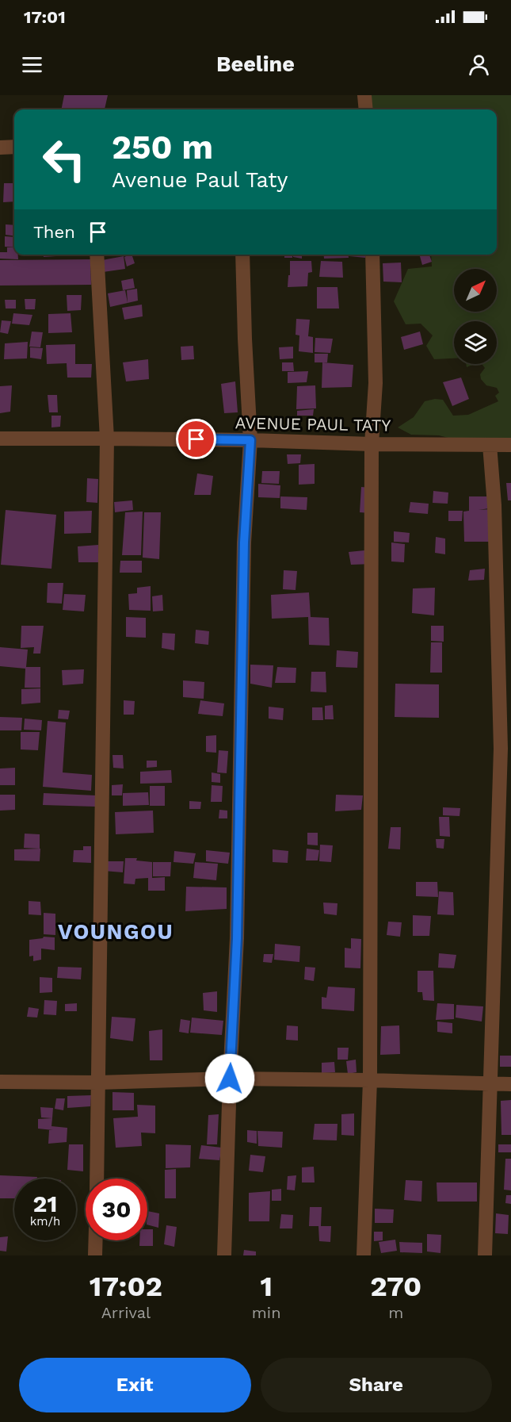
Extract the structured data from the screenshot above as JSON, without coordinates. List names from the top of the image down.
{
  "streets": {
    "street": ["AVENUE PAUL TATY"]
  },
  "districts": ["VOUNGOU"],
  "north": "top right",
  "page": {
    "status": "17:01",
    "header": "Beeline",
    "turn": ["250 m", "Avenue Paul Taty"],
    "then": "Then",
    "speed": "21 km/h",
    "limit": "30",
    "eta": [
      "17:02",
      "Arrival",
      "1",
      "min",
      "270",
      "m"
    ],
    "buttons": ["Exit", "Share"]
  }
}
